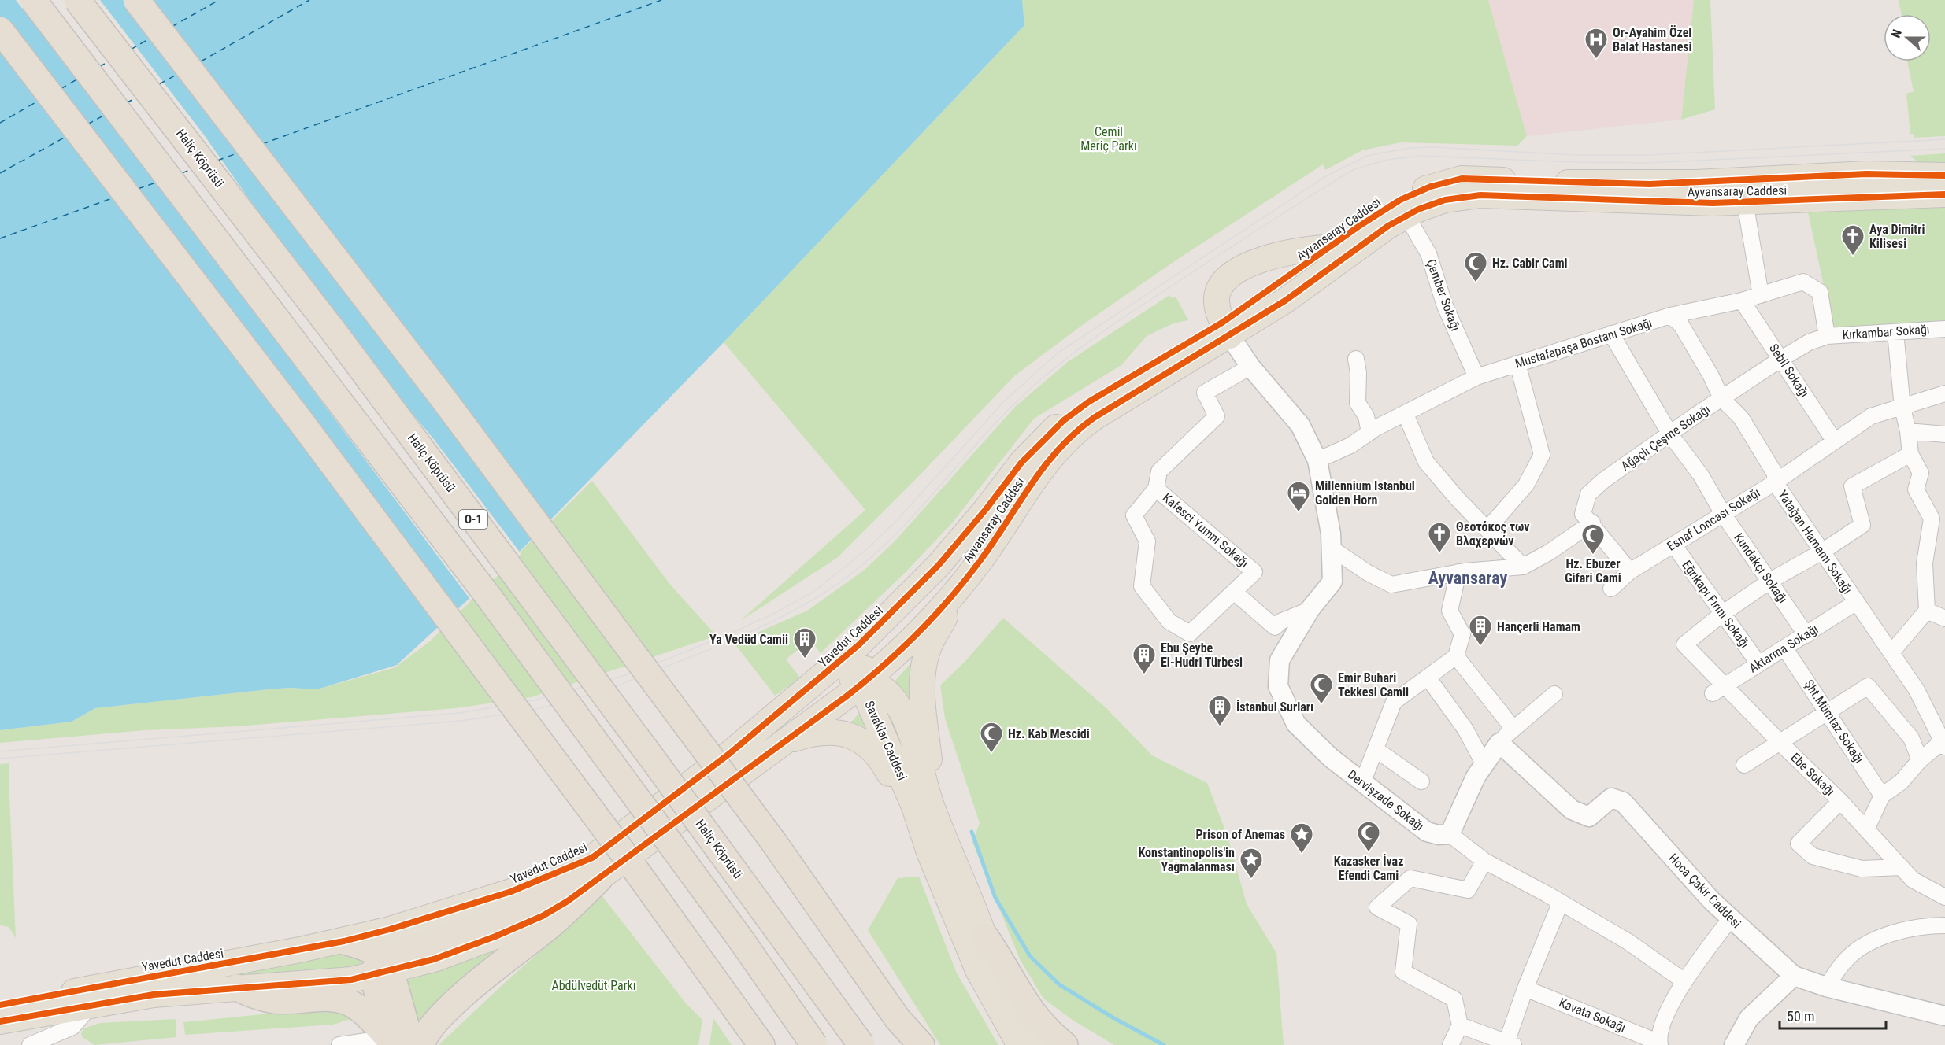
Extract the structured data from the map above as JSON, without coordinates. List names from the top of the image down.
{
  "streets": {
    "highway": ["Haliç Köprüsü", "O-1"],
    "main road": ["Ayvansaray Caddesi", "Yavedut Caddesi", "Savaklar Caddesi"],
    "street": [
      "Çember Sokağı",
      "Kırkambar Sokağı",
      "Mustafapaşa Bostanı Sokağı",
      "Sebil Sokağı",
      "Ağaçlı Çeşme Sokağı",
      "Esnaf Loncası Sokağı",
      "Kafesci Yumni Sokağı",
      "Yatağan Hamamı Sokağı",
      "Kundakçı Sokağı",
      "Eğrikapı Fırını Sokağı",
      "Aktarma Sokağı",
      "Şht.Mümtaz Sokağı",
      "Ebe Sokağı",
      "Dervişzade Sokağı",
      "Hoca Çakir Caddesi",
      "Kavata Sokağı"
    ]
  },
  "crossings": [
    ["Ayvansaray Caddesi", "Çember Sokağı"],
    ["Ayvansaray Caddesi", "Yavedut Caddesi"],
    ["Ayvansaray Caddesi", "Savaklar Caddesi"],
    ["Çember Sokağı", "Mustafapaşa Bostanı Sokağı"],
    ["Kırkambar Sokağı", "Mustafapaşa Bostanı Sokağı"],
    ["Kırkambar Sokağı", "Ağaçlı Çeşme Sokağı"],
    ["Mustafapaşa Bostanı Sokağı", "Sebil Sokağı"],
    ["Mustafapaşa Bostanı Sokağı", "Ağaçlı Çeşme Sokağı"],
    ["Mustafapaşa Bostanı Sokağı", "Yatağan Hamamı Sokağı"],
    ["Mustafapaşa Bostanı Sokağı", "Kundakçı Sokağı"],
    ["Sebil Sokağı", "Ağaçlı Çeşme Sokağı"],
    ["Sebil Sokağı", "Esnaf Loncası Sokağı"],
    ["Ağaçlı Çeşme Sokağı", "Esnaf Loncası Sokağı"],
    ["Ağaçlı Çeşme Sokağı", "Yatağan Hamamı Sokağı"],
    ["Ağaçlı Çeşme Sokağı", "Kundakçı Sokağı"],
    ["Esnaf Loncası Sokağı", "Yatağan Hamamı Sokağı"],
    ["Esnaf Loncası Sokağı", "Kundakçı Sokağı"],
    ["Esnaf Loncası Sokağı", "Eğrikapı Fırını Sokağı"],
    ["Yatağan Hamamı Sokağı", "Aktarma Sokağı"],
    ["Kundakçı Sokağı", "Aktarma Sokağı"],
    ["Eğrikapı Fırını Sokağı", "Aktarma Sokağı"],
    ["Eğrikapı Fırını Sokağı", "Ebe Sokağı"],
    ["Yavedut Caddesi", "Savaklar Caddesi"],
    ["Aktarma Sokağı", "Şht.Mümtaz Sokağı"],
    ["Aktarma Sokağı", "Ebe Sokağı"]
  ],
  "districts": ["Ayvansaray"],
  "parks": ["Cemil Meriç Parkı", "Abdülvedüt Parkı"],
  "places": {
    "hospital": ["Or-Ayahim Özel Balat Hastanesi"],
    "church": ["Aya Dimitri Kilisesi", "Θεοτόκος των Βλαχερνών"],
    "mosque": [
      "Hz. Cabir Cami",
      "Hz. Ebuzer Gifari Cami",
      "Emir Buhari Tekkesi Camii",
      "Hz. Kab Mescidi",
      "Kazasker İvaz Efendi Cami"
    ],
    "hotel": ["Millennium Istanbul Golden Horn"],
    "building": [
      "Hançerli Hamam",
      "Ya Vedüd Camii",
      "Ebu Şeybe El-Hudri Türbesi",
      "İstanbul Surları"
    ],
    "place": ["Prison of Anemas", "Konstantinopolis'in Yağmalanması"]
  },
  "scale_bar": "50 m",
  "north": "left"
}
